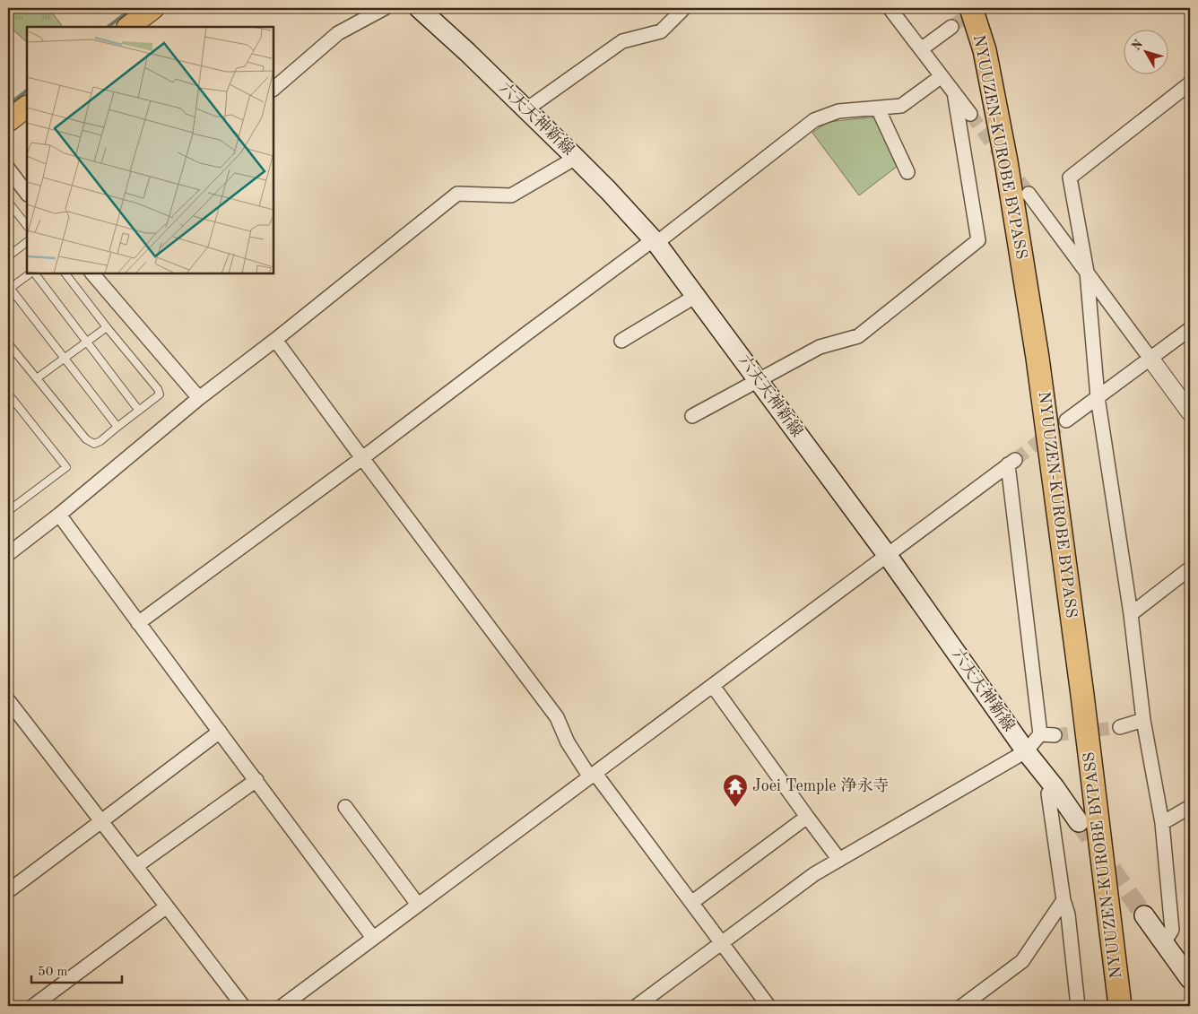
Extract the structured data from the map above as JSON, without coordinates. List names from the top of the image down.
{
  "streets": {
    "highway": ["NYUUZEN-KUROBE BYPASS"],
    "main road": ["六天天神新線"]
  },
  "places": {
    "temple": ["Joei Temple 浄永寺"]
  },
  "scale_bar": "50 m",
  "north": "top left"
}
